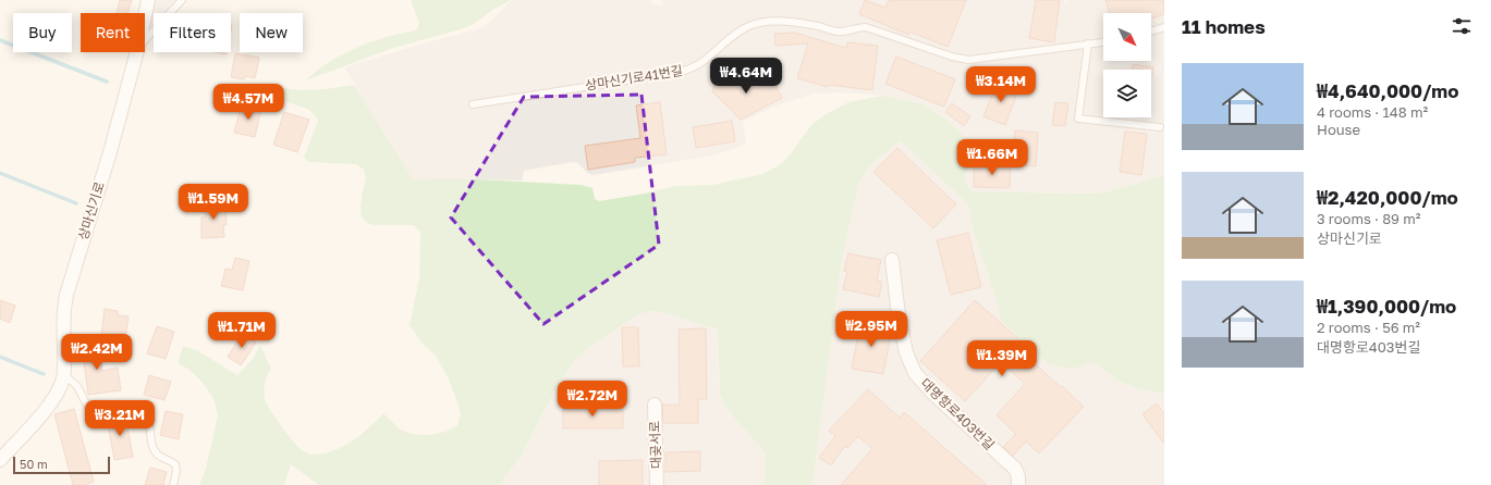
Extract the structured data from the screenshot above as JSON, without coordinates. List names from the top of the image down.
{
  "streets": {
    "street": ["상마신기로", "대명항로403번길", "대곶서로"],
    "lane": ["상마신기로41번길"]
  },
  "scale_bar": "50 m",
  "north": "bottom right",
  "page": {
    "heading": "11 homes",
    "chip": [
      "Buy",
      "Rent",
      "Filters",
      "New"
    ],
    "list": [
      {
        "name": "₩4,640,000/mo",
        "note": "4 rooms · 148 m² · House"
      },
      {
        "name": "₩2,420,000/mo",
        "note": "3 rooms · 89 m² · 상마신기로"
      },
      {
        "name": "₩1,390,000/mo",
        "note": "2 rooms · 56 m² · 대명항로403번길"
      }
    ],
    "price": [
      "₩4.64M",
      "₩3.14M",
      "₩4.57M",
      "₩1.66M",
      "₩1.59M",
      "₩2.95M",
      "₩1.71M",
      "₩2.42M",
      "₩1.39M",
      "₩2.72M",
      "₩3.21M"
    ],
    "scale": "50 m"
  }
}
